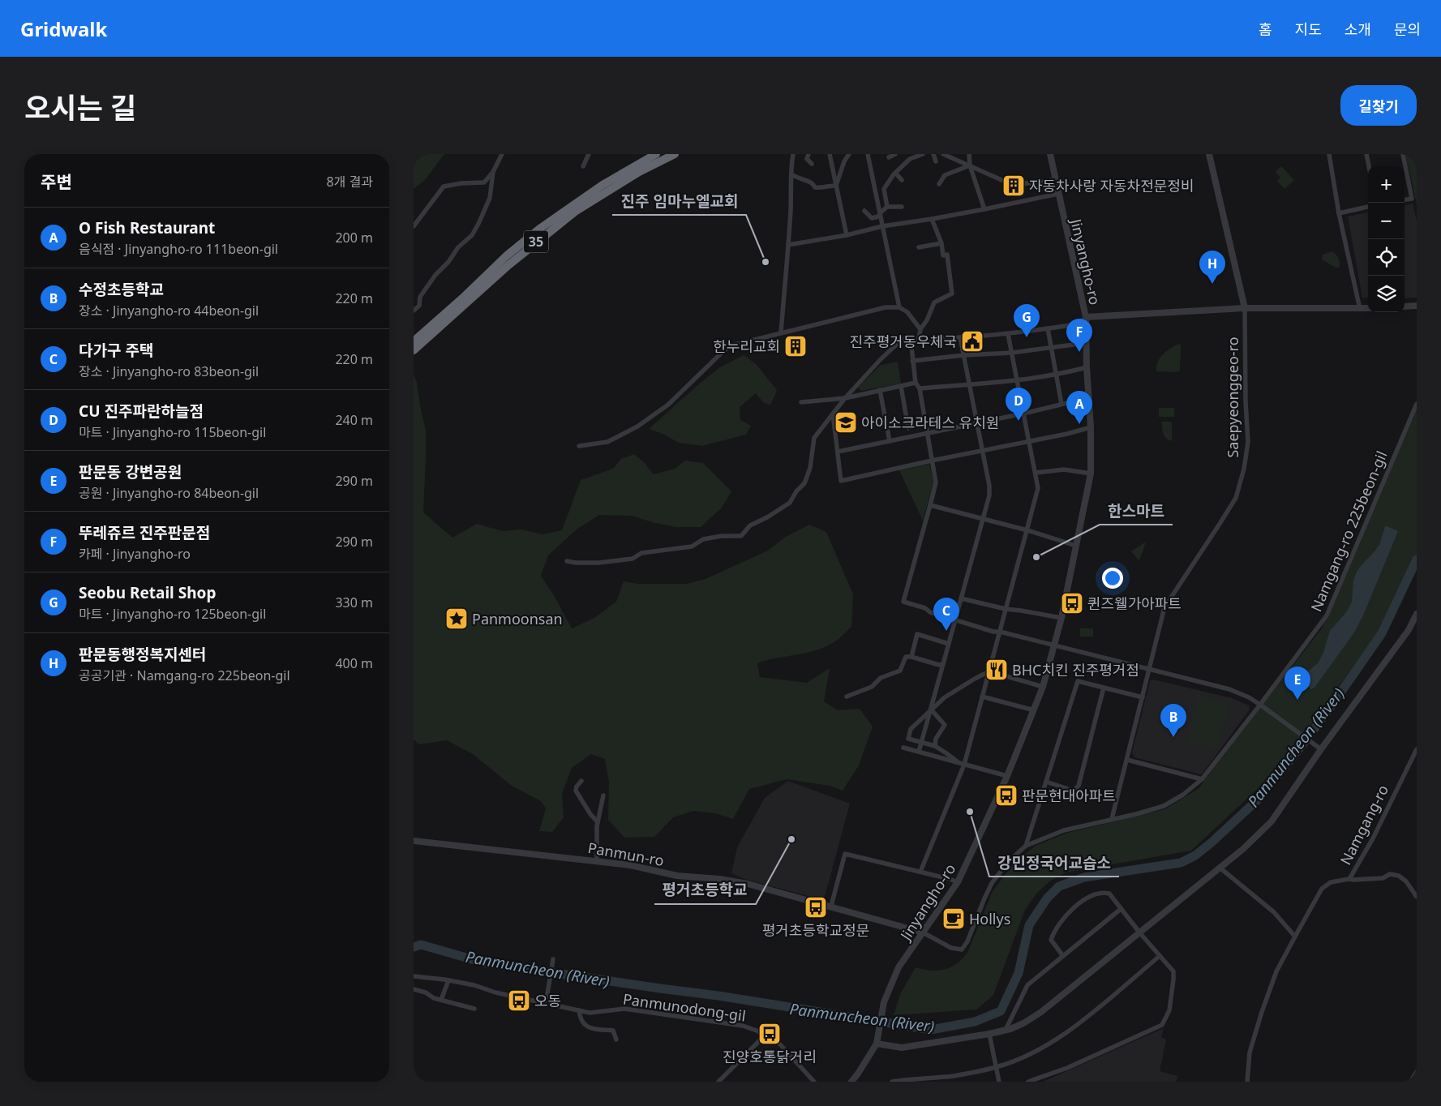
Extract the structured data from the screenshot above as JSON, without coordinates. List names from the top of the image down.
{
  "streets": {
    "highway": ["35"],
    "street": [
      "Jinyangho-ro",
      "Saepyeonggeo-ro",
      "Namgang-ro 225beon-gil",
      "Namgang-ro",
      "Panmun-ro",
      "Panmunodong-gil"
    ]
  },
  "crossings": [
    ["Jinyangho-ro", "Panmun-ro"],
    ["Saepyeonggeo-ro", "Namgang-ro 225beon-gil"]
  ],
  "water": ["Panmuncheon (River)"],
  "places": {
    "building": ["자동차사랑 자동차전문정비", "한누리교회"],
    "other": [
      "진주 임마누엘교회",
      "한스마트",
      "강민정국어교습소",
      "평거초등학교"
    ],
    "public building": ["진주평거동우체국"],
    "school or university": ["아이소크라테스 유치원"],
    "bus stop": [
      "퀸즈웰가아파트",
      "판문현대아파트",
      "평거초등학교정문",
      "오동",
      "진양호통닭거리"
    ],
    "place": ["Panmoonsan"],
    "restaurant": ["BHC치킨 진주평거점"],
    "cafe": ["Hollys"]
  },
  "page": {
    "header": "Gridwalk",
    "nav": [
      "홈",
      "지도",
      "소개",
      "문의"
    ],
    "title": "오시는 길",
    "buttons": "길찾기",
    "heading": ["주변", "8개 결과"],
    "map_buttons": ["+", "−"],
    "list": [
      {
        "mark": "A",
        "name": "O Fish Restaurant",
        "note": "음식점 · Jinyangho-ro 111beon-gil",
        "value": "200 m"
      },
      {
        "mark": "B",
        "name": "수정초등학교",
        "note": "장소 · Jinyangho-ro 44beon-gil",
        "value": "220 m"
      },
      {
        "mark": "C",
        "name": "다가구 주택",
        "note": "장소 · Jinyangho-ro 83beon-gil",
        "value": "220 m"
      },
      {
        "mark": "D",
        "name": "CU 진주파란하늘점",
        "note": "마트 · Jinyangho-ro 115beon-gil",
        "value": "240 m"
      },
      {
        "mark": "E",
        "name": "판문동 강변공원",
        "note": "공원 · Jinyangho-ro 84beon-gil",
        "value": "290 m"
      },
      {
        "mark": "F",
        "name": "뚜레쥬르 진주판문점",
        "note": "카페 · Jinyangho-ro",
        "value": "290 m"
      },
      {
        "mark": "G",
        "name": "Seobu Retail Shop",
        "note": "마트 · Jinyangho-ro 125beon-gil",
        "value": "330 m"
      },
      {
        "mark": "H",
        "name": "판문동행정복지센터",
        "note": "공공기관 · Namgang-ro 225beon-gil",
        "value": "400 m"
      }
    ],
    "pins": [
      "H",
      "G",
      "F",
      "D",
      "A",
      "C",
      "E",
      "B"
    ]
  }
}
